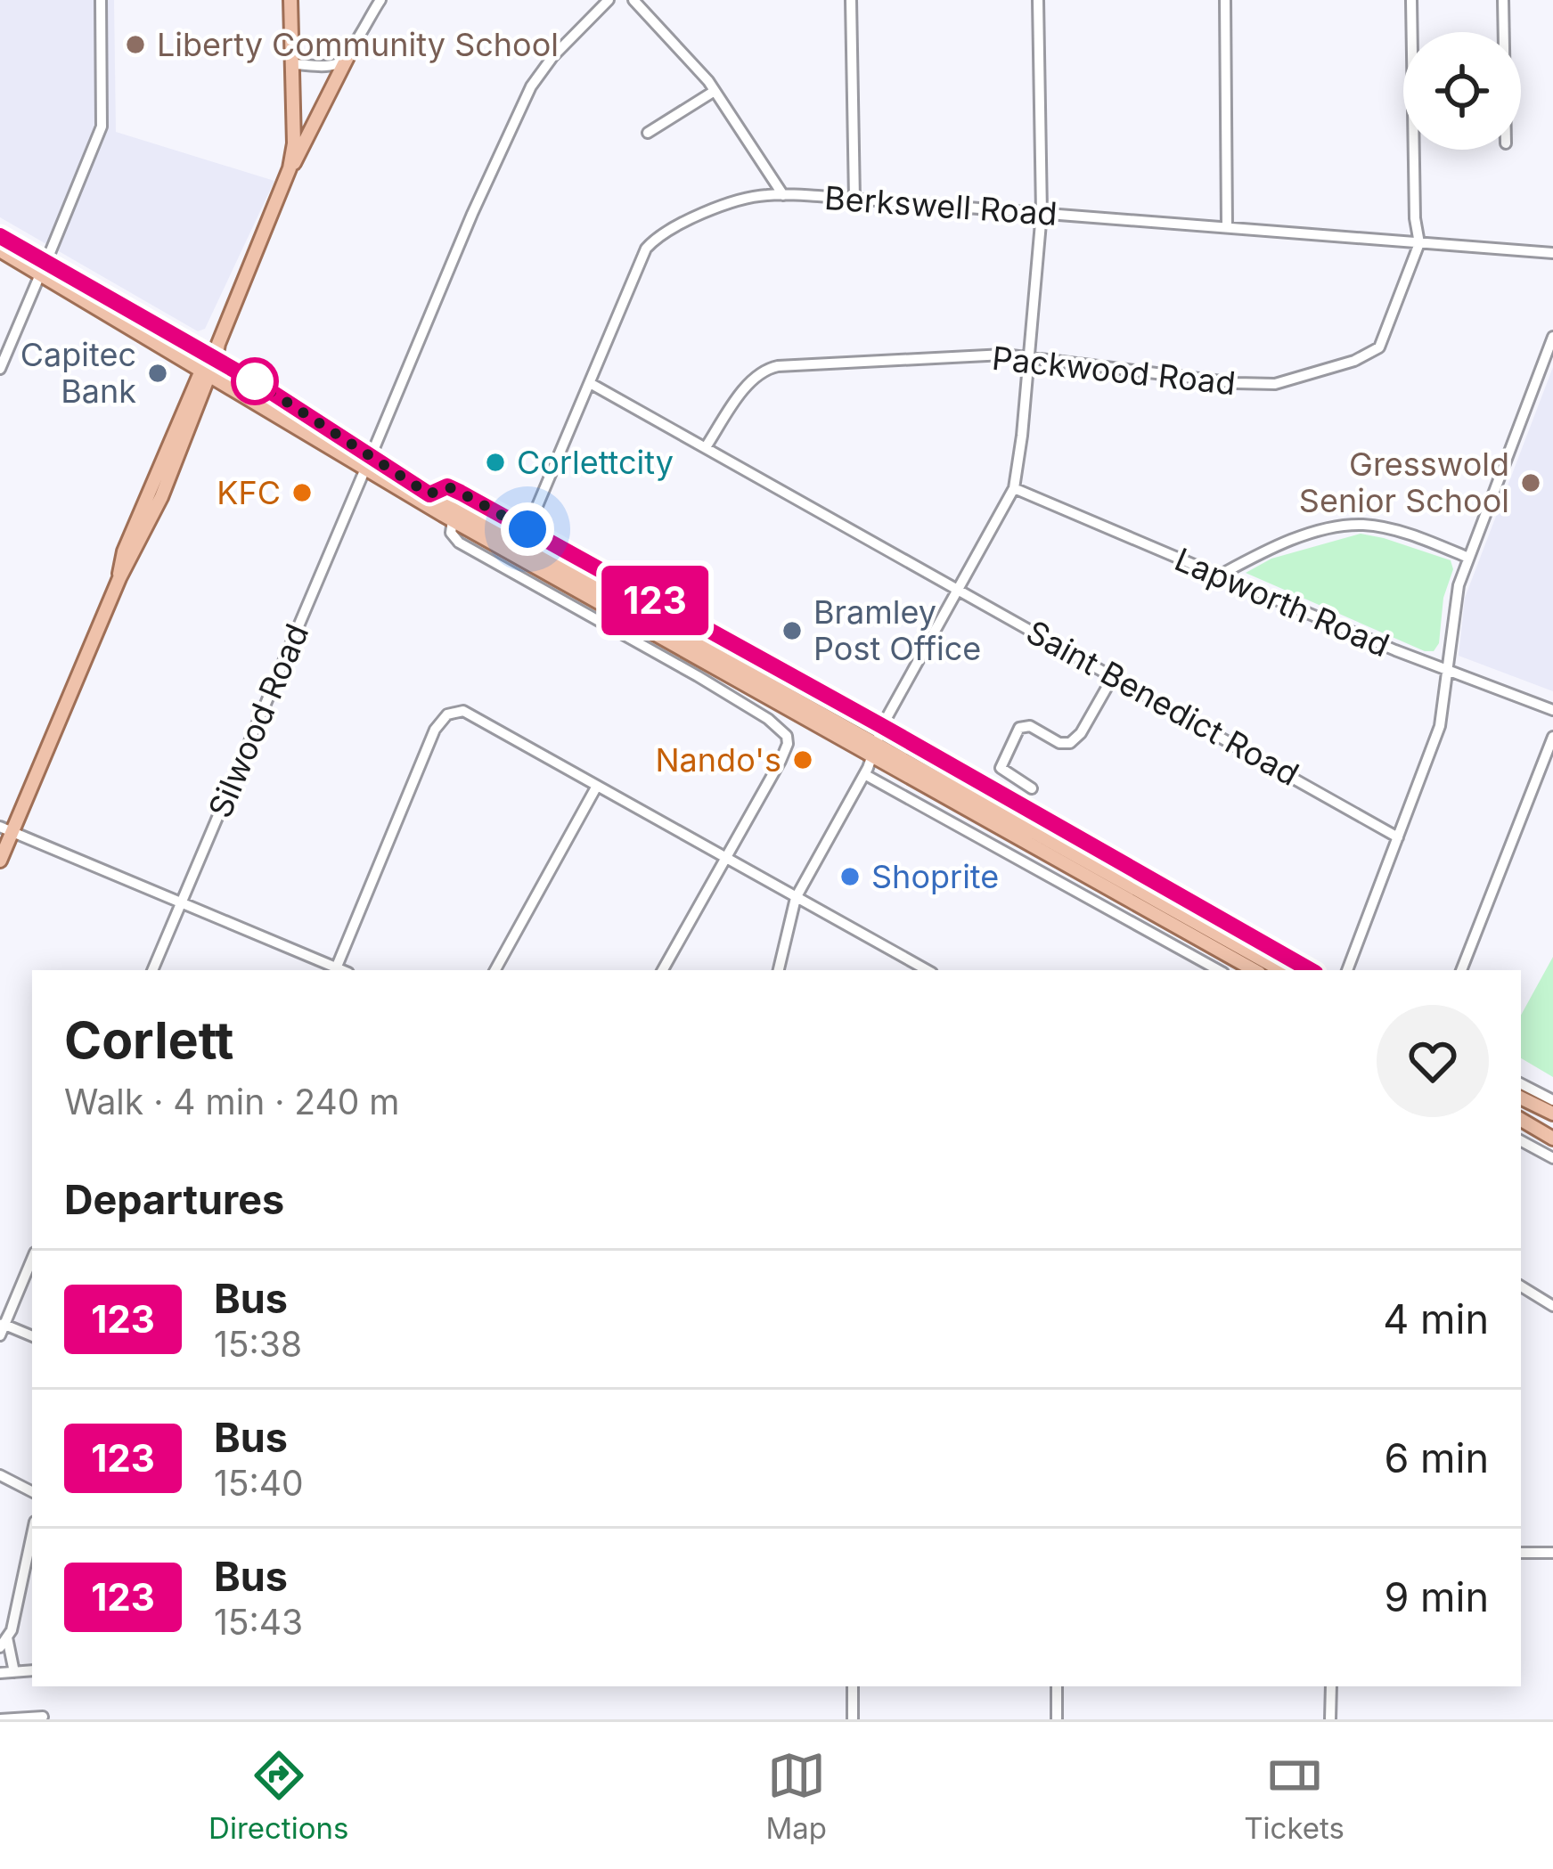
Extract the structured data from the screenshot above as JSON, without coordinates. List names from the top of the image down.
{
  "streets": {
    "street": [
      "Berkswell Road",
      "Packwood Road",
      "Lapworth Road",
      "Saint Benedict Road",
      "Silwood Road"
    ]
  },
  "crossings": [
    ["Berkswell Road", "Packwood Road"],
    ["Berkswell Road", "Saint Benedict Road"],
    ["Packwood Road", "Saint Benedict Road"]
  ],
  "places": [
    "Liberty Community School",
    "Capitec Bank",
    "Corlettcity",
    "Gresswold Senior School",
    "KFC",
    "Bramley Post Office",
    "Nando's",
    "Shoprite"
  ],
  "lines": ["bus line 123"],
  "page": {
    "on_map": "123",
    "heading": [
      ["Corlett", "Walk · 4 min · 240 m"],
      "Departures"
    ],
    "list": [
      {
        "mark": "123",
        "name": "Bus",
        "note": "15:38",
        "value": "4 min"
      },
      {
        "mark": "123",
        "name": "Bus",
        "note": "15:40",
        "value": "6 min"
      },
      {
        "mark": "123",
        "name": "Bus",
        "note": "15:43",
        "value": "9 min"
      }
    ],
    "tabs": ["Directions", "Map", "Tickets"]
  }
}
